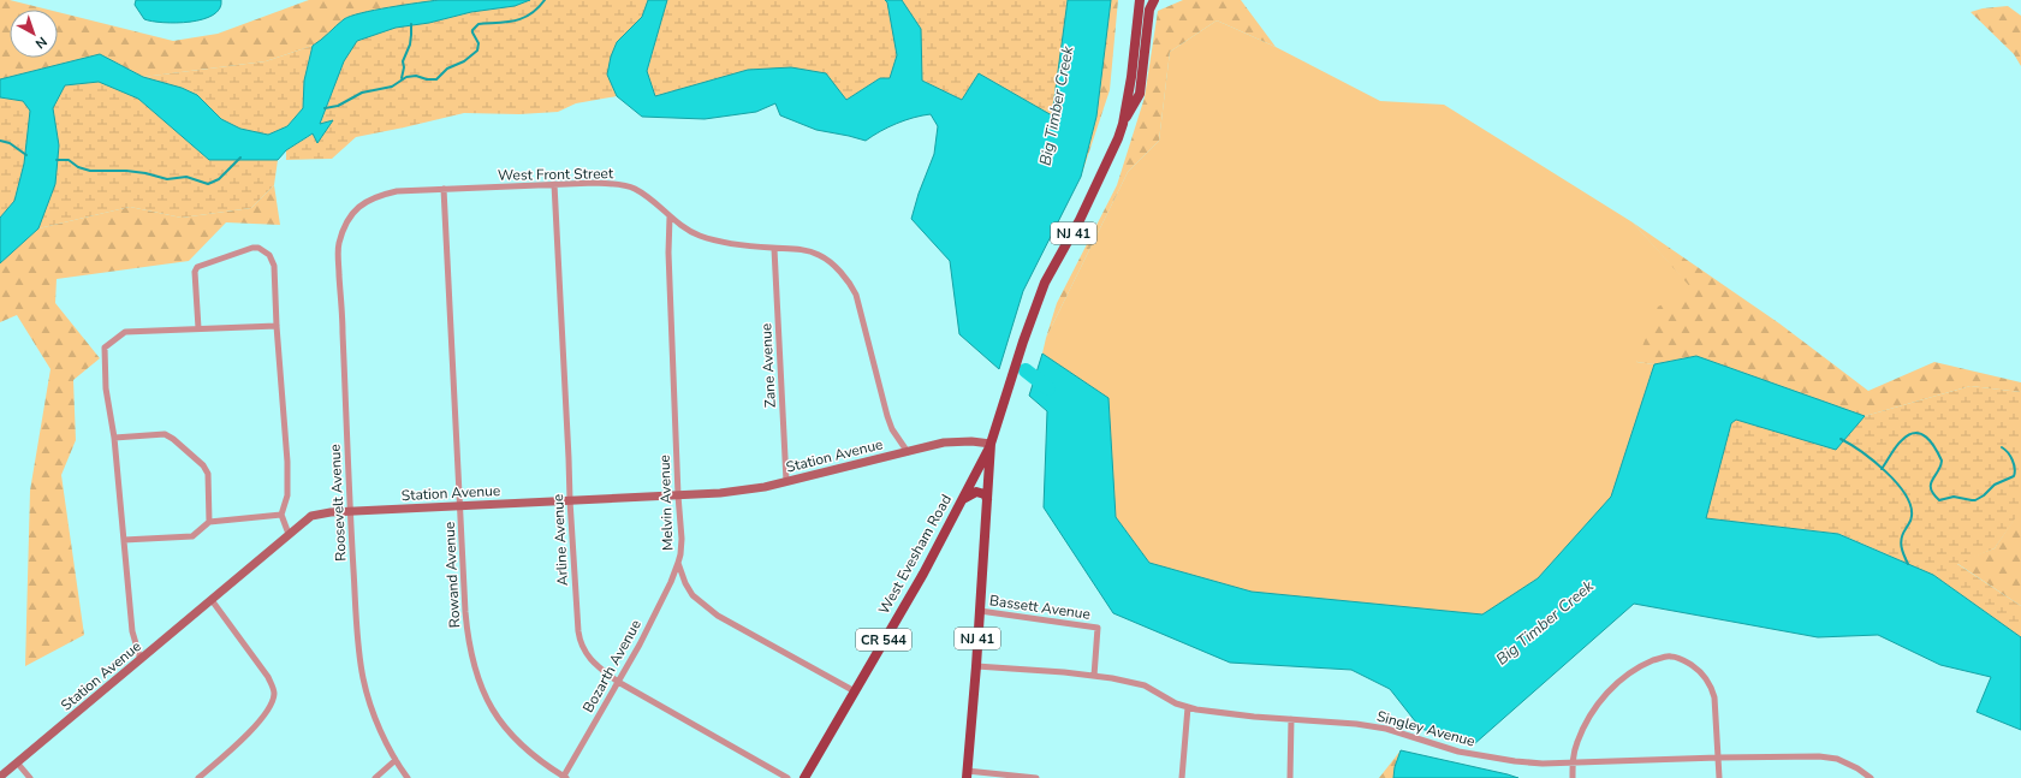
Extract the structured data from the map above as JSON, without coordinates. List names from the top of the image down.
{
  "streets": {
    "main road": ["NJ 41", "West Evesham Road", "CR 544"],
    "street": [
      "West Front Street",
      "Zane Avenue",
      "Station Avenue",
      "Roosevelt Avenue",
      "Melvin Avenue",
      "Arline Avenue",
      "Rowand Avenue",
      "Bassett Avenue",
      "Bozarth Avenue",
      "Singley Avenue"
    ]
  },
  "crossings": [
    ["West Front Street", "Zane Avenue"],
    ["West Front Street", "Station Avenue"],
    ["West Front Street", "Roosevelt Avenue"],
    ["West Front Street", "Melvin Avenue"],
    ["West Front Street", "Arline Avenue"],
    ["West Front Street", "Rowand Avenue"],
    ["NJ 41", "Station Avenue"],
    ["NJ 41", "West Evesham Road"],
    ["NJ 41", "Bassett Avenue"],
    ["NJ 41", "Singley Avenue"],
    ["Zane Avenue", "Station Avenue"],
    ["Station Avenue", "Roosevelt Avenue"],
    ["Station Avenue", "Melvin Avenue"],
    ["Station Avenue", "Arline Avenue"],
    ["Station Avenue", "West Evesham Road"],
    ["Station Avenue", "Rowand Avenue"],
    ["Melvin Avenue", "West Evesham Road"],
    ["Melvin Avenue", "Bozarth Avenue"],
    ["Arline Avenue", "Bozarth Avenue"],
    ["Rowand Avenue", "Bozarth Avenue"],
    ["Bassett Avenue", "Singley Avenue"]
  ],
  "water": ["Big Timber Creek"],
  "north": "bottom right"
}
